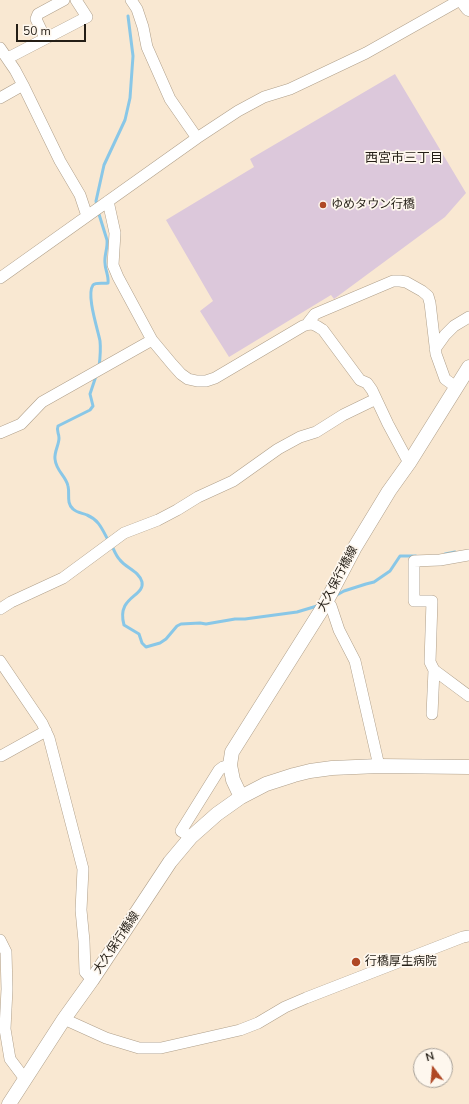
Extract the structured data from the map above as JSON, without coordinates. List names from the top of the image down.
{
  "streets": {
    "main road": ["大久保行橋線"]
  },
  "districts": ["西宮市三丁目"],
  "places": ["ゆめタウン行橋", "行橋厚生病院"],
  "scale_bar": "50 m",
  "north": "top"
}
